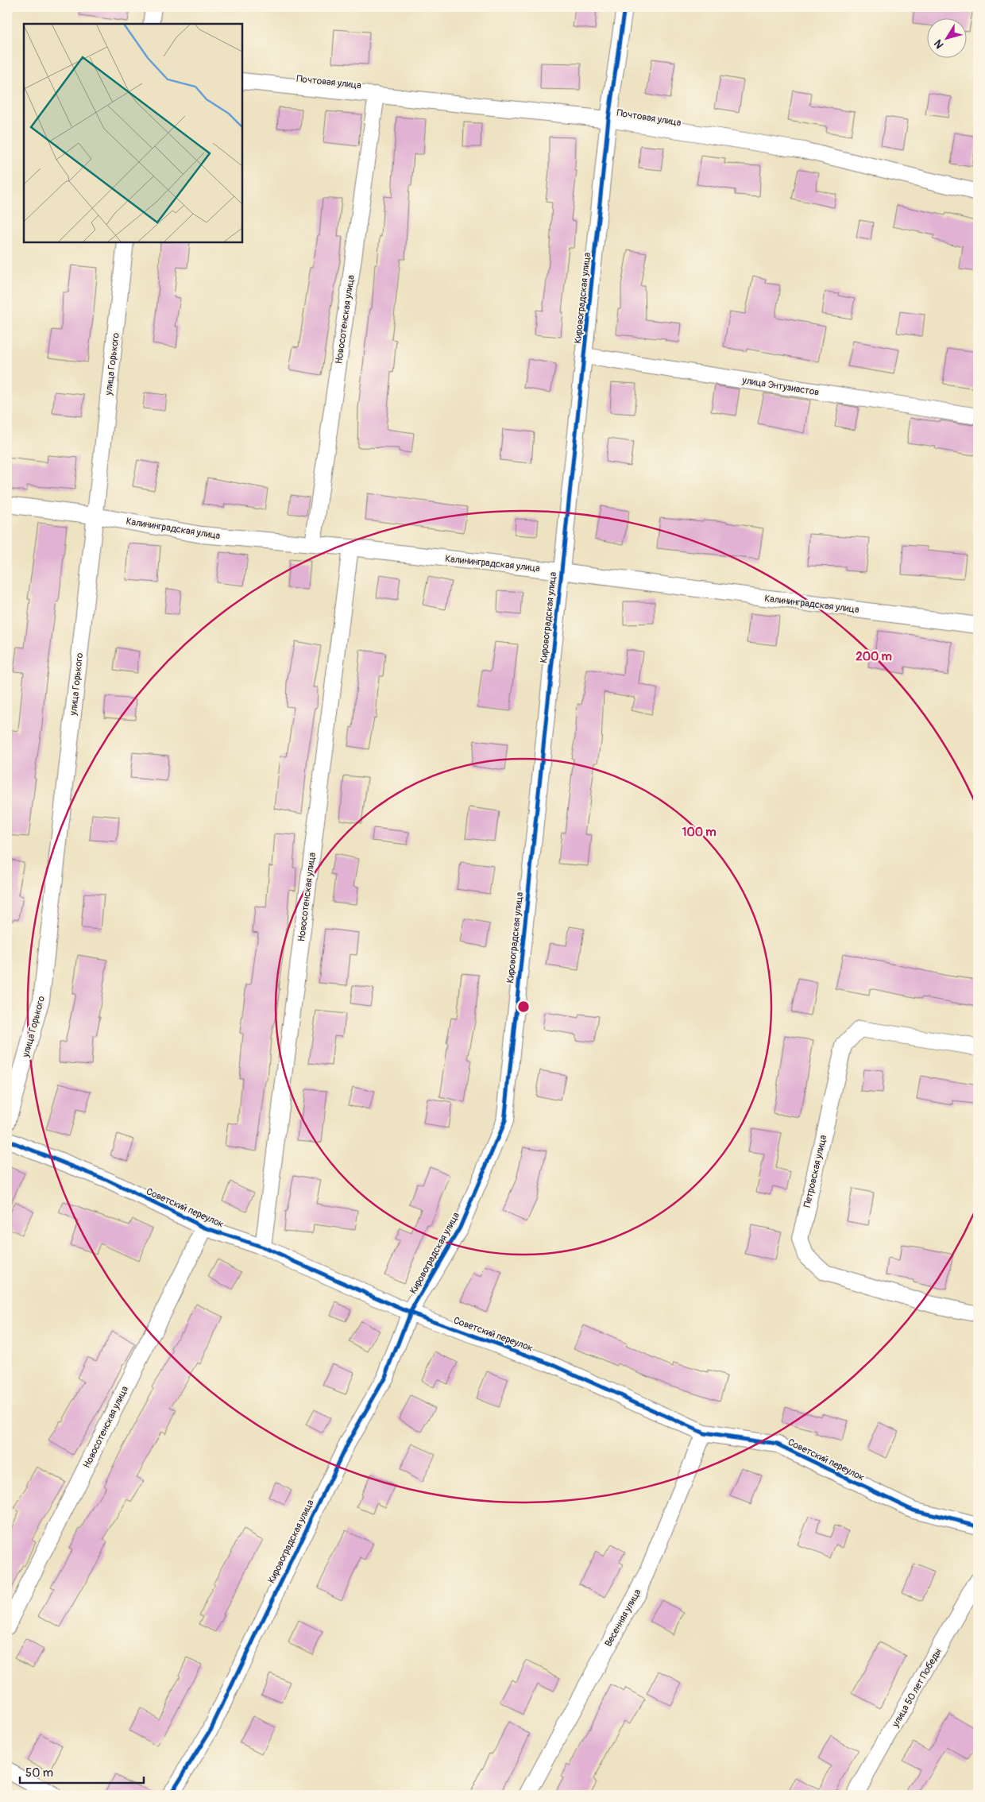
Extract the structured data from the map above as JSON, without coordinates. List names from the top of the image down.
{
  "streets": {
    "street": [
      "Почтовая улица",
      "Кировоградская улица",
      "Новосотенская улица",
      "улица Горького",
      "улица Энтузиастов",
      "Калининградская улица",
      "Петровская улица",
      "Советский переулок",
      "Весенняя улица",
      "улица 50 лет Победы"
    ]
  },
  "crossings": [
    ["Почтовая улица", "Кировоградская улица"],
    ["Почтовая улица", "Новосотенская улица"],
    ["Кировоградская улица", "улица Энтузиастов"],
    ["Кировоградская улица", "Калининградская улица"],
    ["Кировоградская улица", "Советский переулок"],
    ["Новосотенская улица", "Калининградская улица"],
    ["Новосотенская улица", "Советский переулок"],
    ["улица Горького", "Калининградская улица"],
    ["Советский переулок", "Весенняя улица"]
  ],
  "scale_bar": "50 m",
  "north": "bottom left",
  "rings": ["200 m", "100 m"]
}
